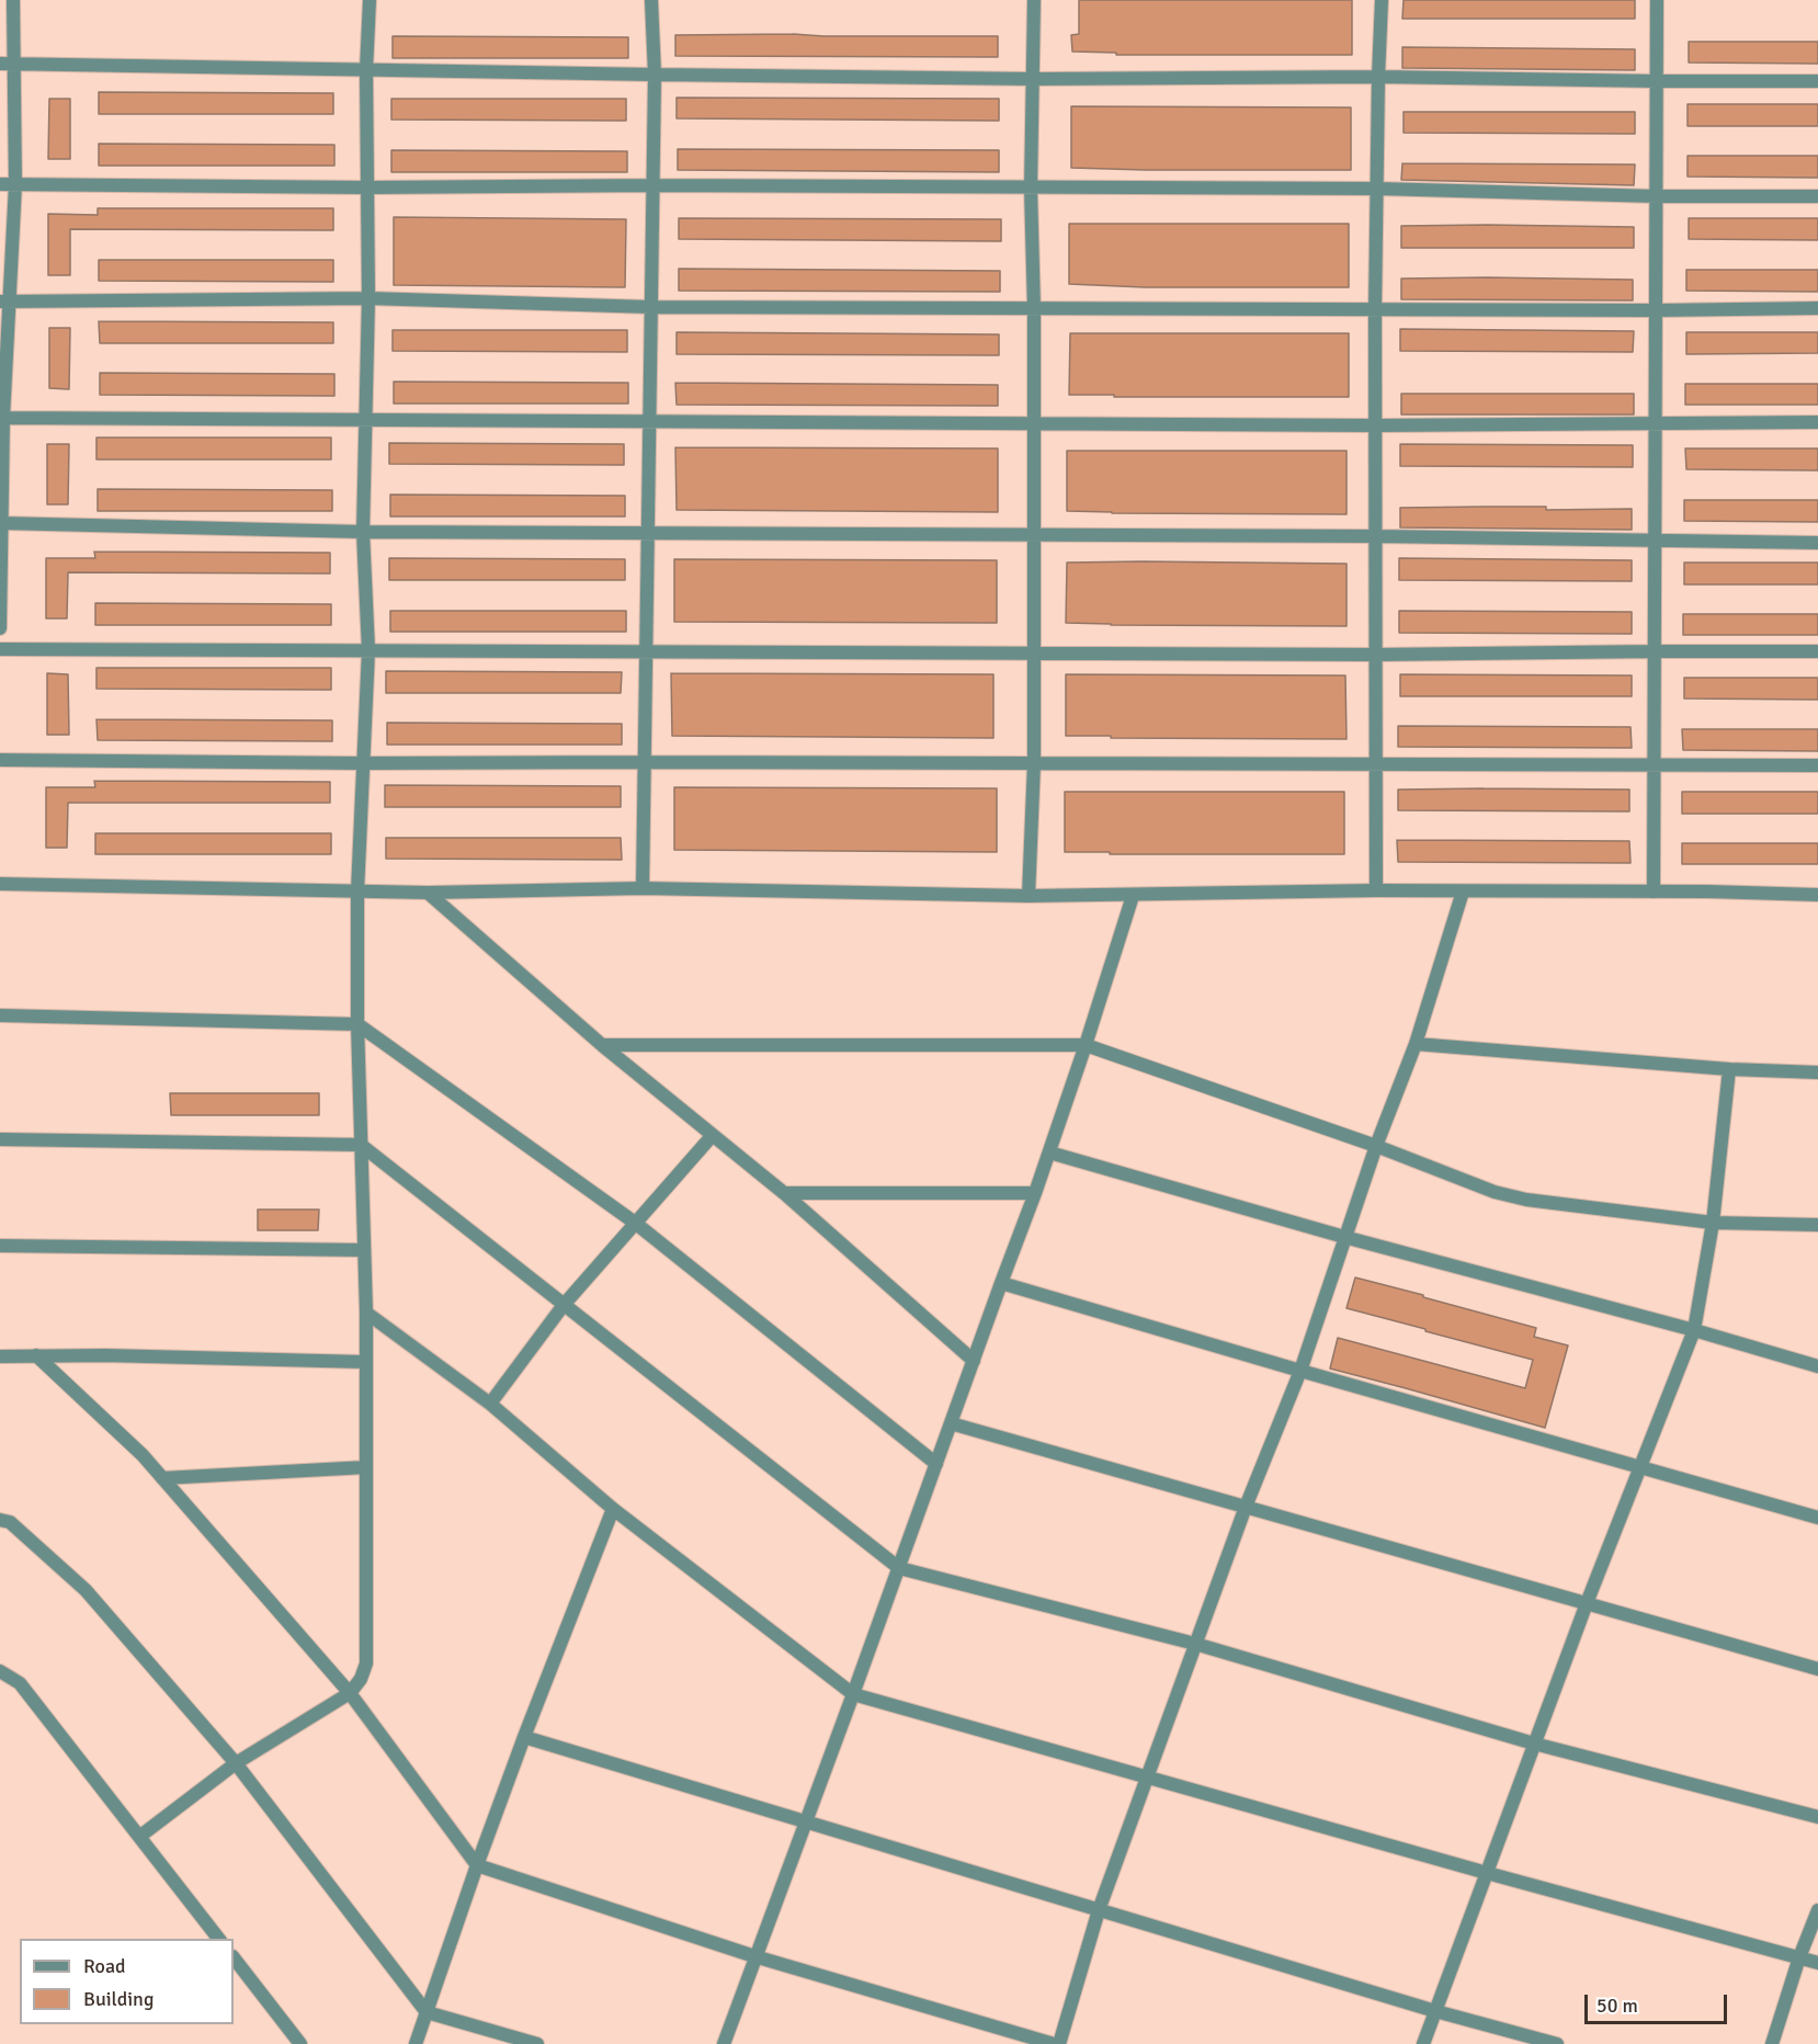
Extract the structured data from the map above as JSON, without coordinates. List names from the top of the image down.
{
  "legend": ["Road", "Building"],
  "scale_bar": "50 m"
}
